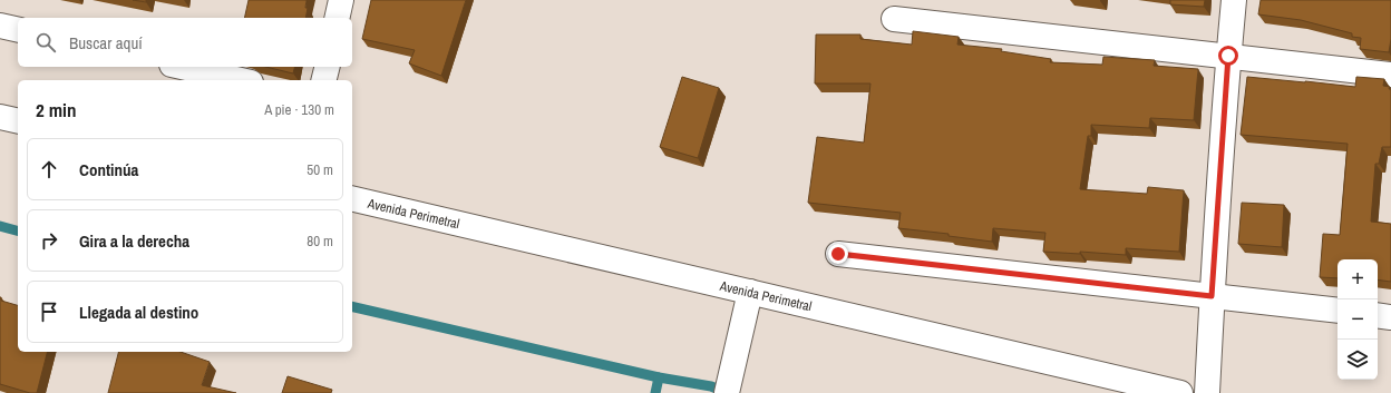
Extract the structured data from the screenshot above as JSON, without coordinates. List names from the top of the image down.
{
  "streets": {
    "street": ["Avenida Perimetral"]
  },
  "page": {
    "search": "Buscar aquí",
    "heading": ["2 min", "A pie · 130 m"],
    "list": [
      ["Continúa", "50 m"],
      ["Gira a la derecha", "80 m"],
      "Llegada al destino"
    ],
    "map_buttons": ["+", "−"]
  }
}
